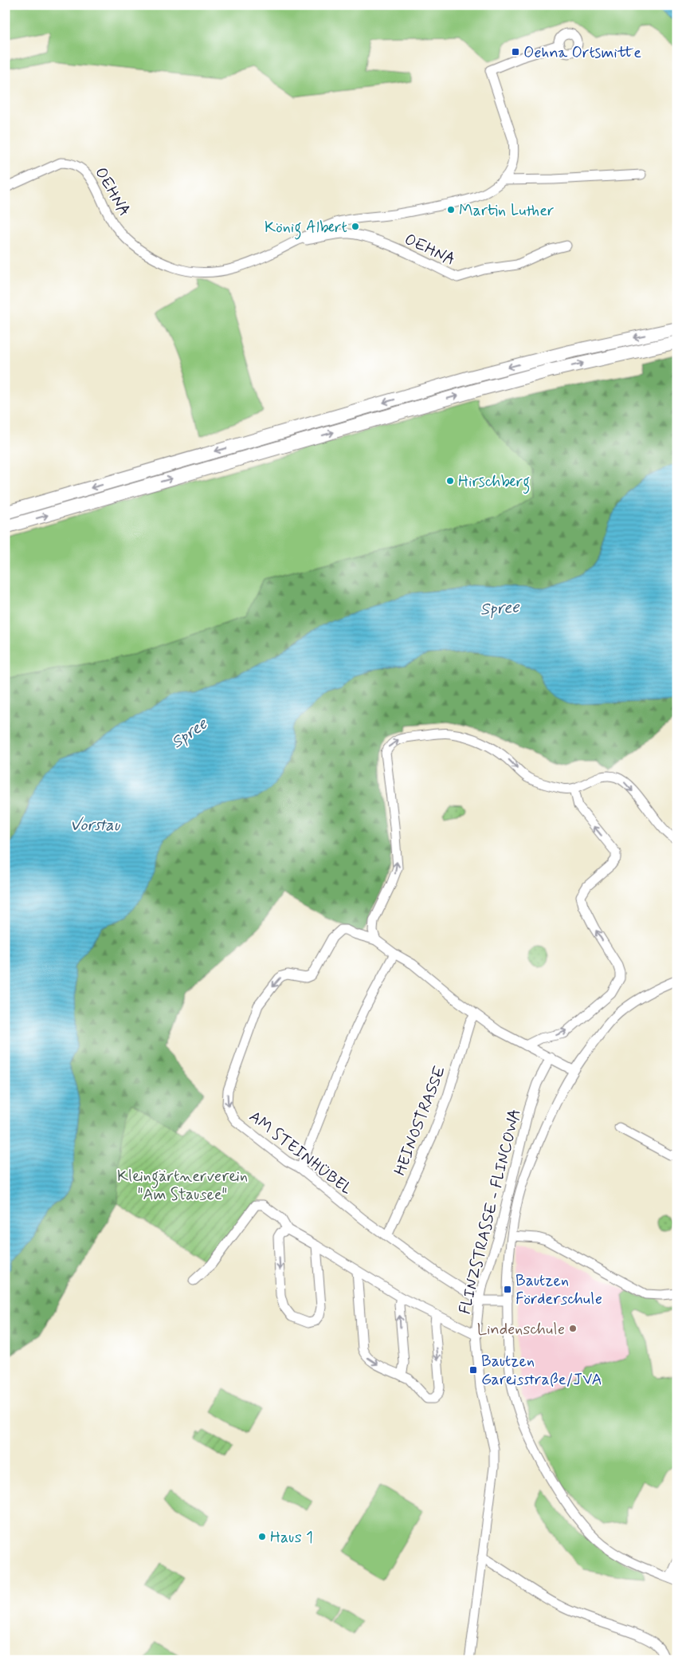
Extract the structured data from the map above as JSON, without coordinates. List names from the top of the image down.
{
  "streets": {
    "street": [
      "OEHNA",
      "HEINOSTRASSE",
      "AM STEINHÜBEL",
      "FLINZSTRASSE - FLINCOWA"
    ]
  },
  "crossings": [
    ["HEINOSTRASSE", "AM STEINHÜBEL"],
    ["AM STEINHÜBEL", "FLINZSTRASSE - FLINCOWA"]
  ],
  "water": ["Spree", "Vorstau"],
  "parks": ["Kleingärtnerverein \"Am Stausee\""],
  "places": {
    "transit": ["Oehna Ortsmitte", "Bautzen Förderschule", "Bautzen Gareisstraße/JVA"],
    "other": [
      "Martin Luther",
      "König Albert",
      "Hirschberg",
      "Lindenschule",
      "Haus 1"
    ]
  }
}
